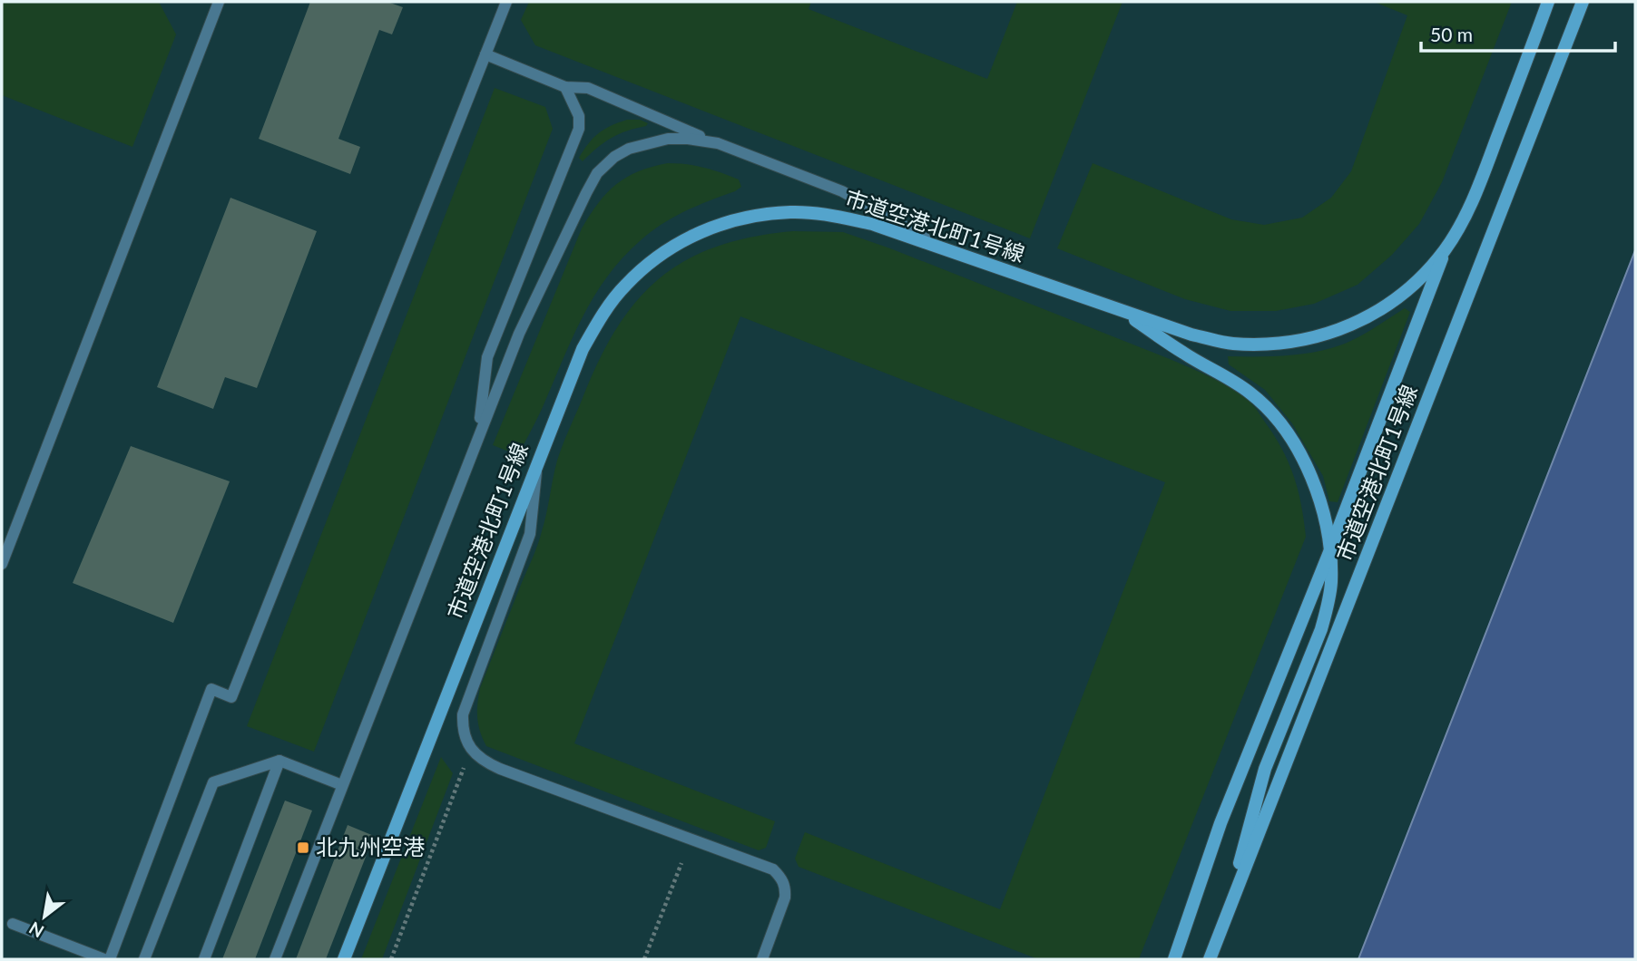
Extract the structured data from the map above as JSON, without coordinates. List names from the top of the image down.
{
  "streets": {
    "street": ["市道空港北町1号線"]
  },
  "places": {
    "transit": ["北九州空港"]
  },
  "scale_bar": "50 m",
  "north": "bottom left"
}
